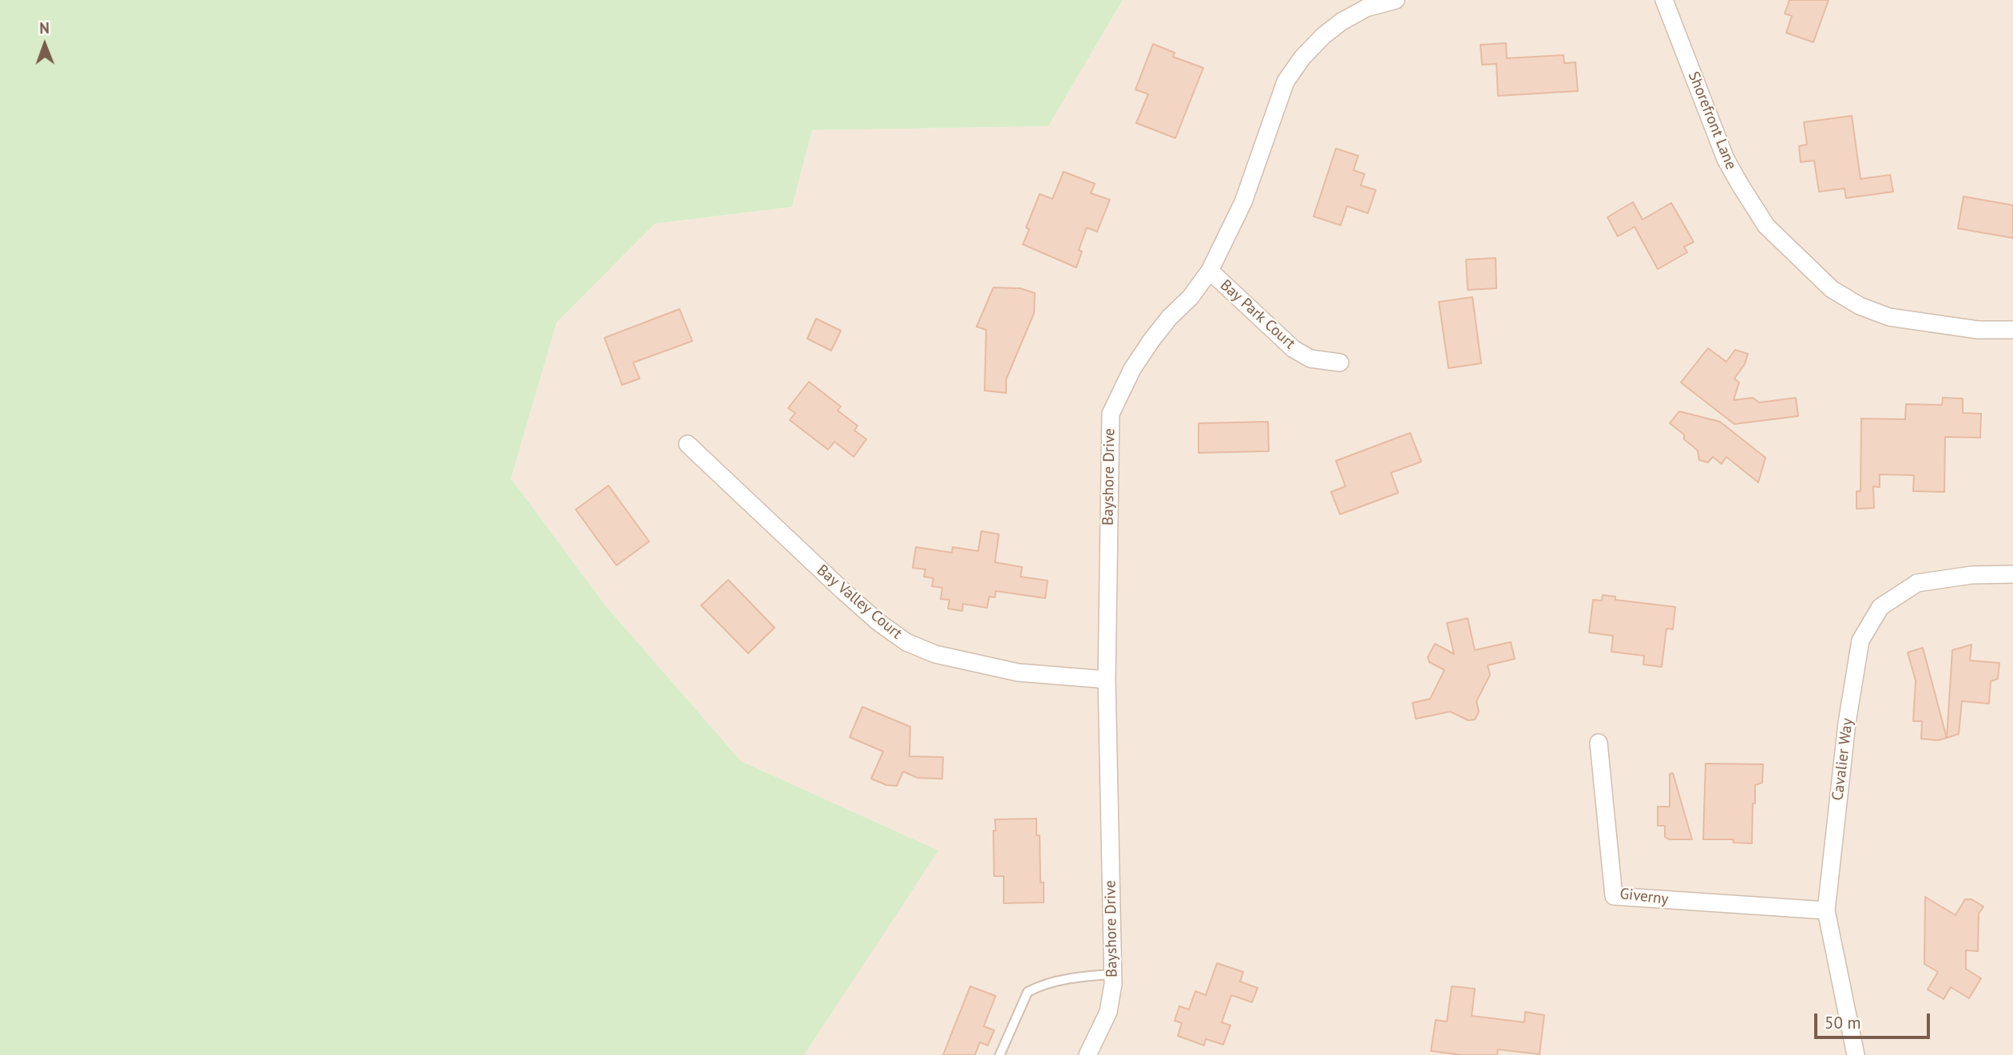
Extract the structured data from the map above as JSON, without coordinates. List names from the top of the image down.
{
  "streets": {
    "street": [
      "Shorefront Lane",
      "Bay Park Court",
      "Bayshore Drive",
      "Bay Valley Court",
      "Cavalier Way",
      "Giverny"
    ]
  },
  "crossings": [
    ["Bay Park Court", "Bayshore Drive"],
    ["Bayshore Drive", "Bay Valley Court"],
    ["Cavalier Way", "Giverny"]
  ],
  "scale_bar": "50 m",
  "north": "top"
}
